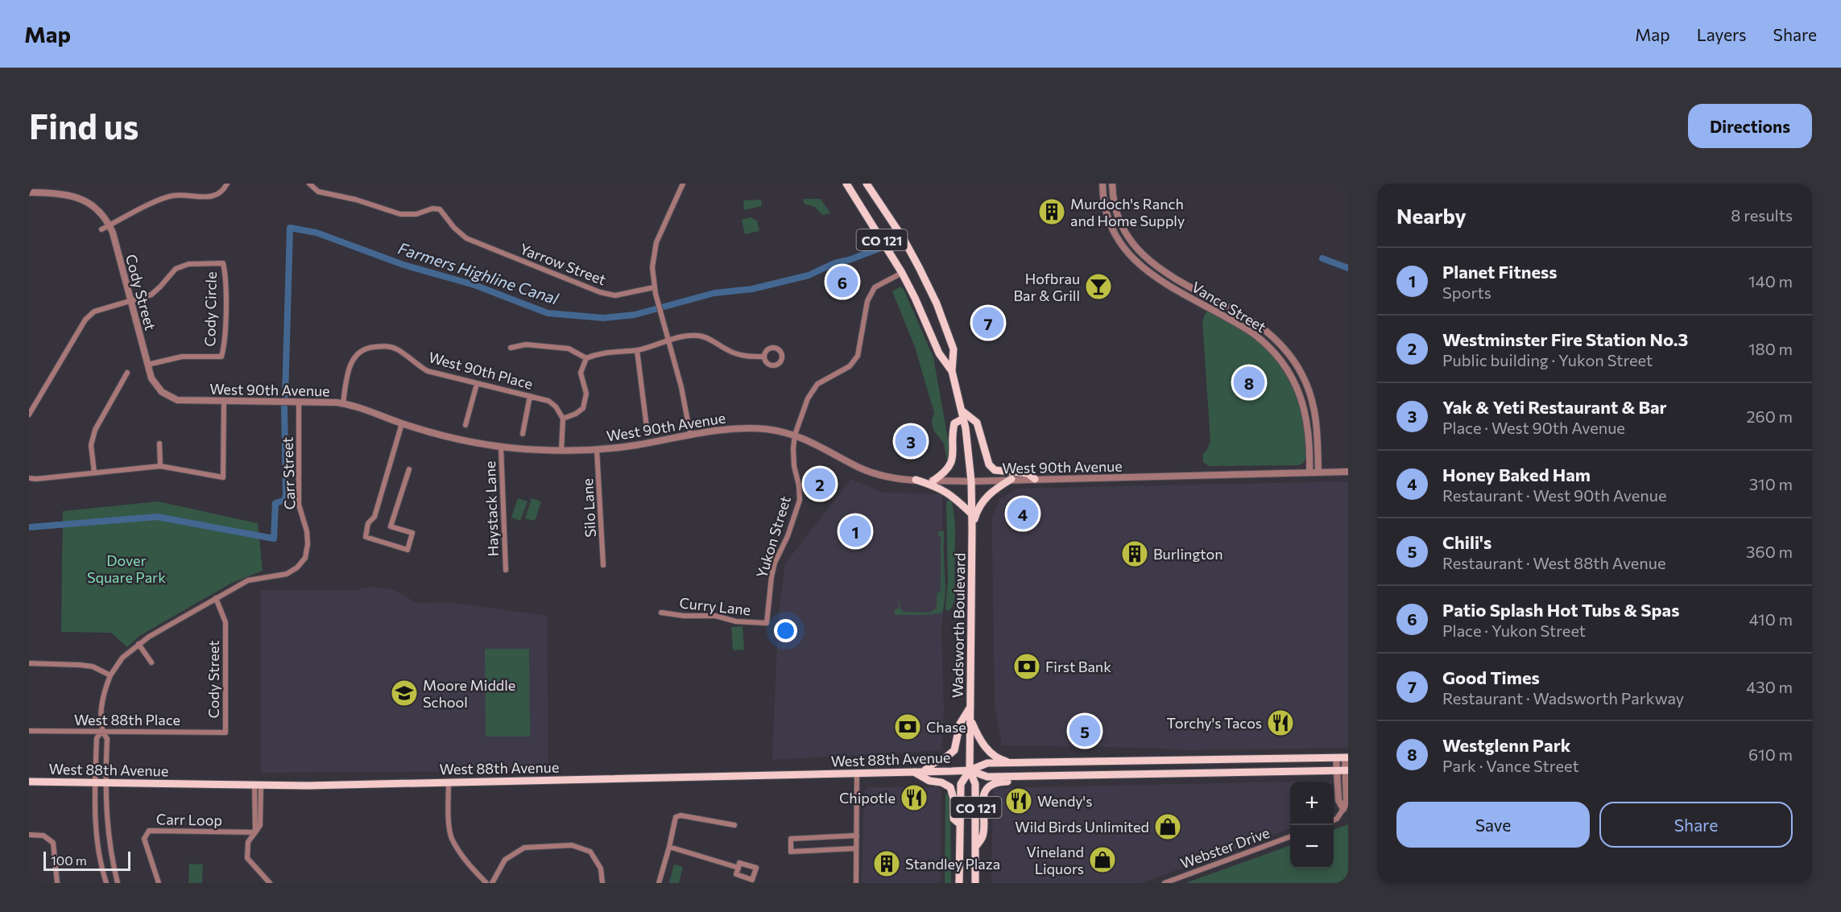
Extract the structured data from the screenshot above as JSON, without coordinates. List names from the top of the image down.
{
  "streets": {
    "main road": ["CO 121", "Wadsworth Boulevard", "West 88th Avenue"],
    "street": [
      "Yarrow Street",
      "Cody Street",
      "Vance Street",
      "Cody Circle",
      "West 90th Place",
      "West 90th Avenue",
      "Carr Street",
      "Silo Lane",
      "Haystack Lane",
      "Yukon Street",
      "Curry Lane",
      "West 88th Place",
      "Carr Loop",
      "Webster Drive"
    ]
  },
  "crossings": [
    ["CO 121", "West 90th Avenue"],
    ["CO 121", "Yukon Street"],
    ["CO 121", "Wadsworth Boulevard"],
    ["Cody Street", "Cody Circle"],
    ["Cody Street", "West 90th Avenue"],
    ["Cody Street", "Carr Street"],
    ["Cody Street", "West 88th Place"],
    ["Vance Street", "West 90th Avenue"],
    ["Cody Circle", "West 90th Avenue"],
    ["West 90th Place", "West 90th Avenue"],
    ["West 90th Avenue", "Carr Street"],
    ["West 90th Avenue", "Silo Lane"],
    ["West 90th Avenue", "Haystack Lane"],
    ["West 90th Avenue", "Yukon Street"],
    ["West 90th Avenue", "Wadsworth Boulevard"],
    ["Carr Street", "West 88th Place"],
    ["Yukon Street", "Curry Lane"],
    ["Wadsworth Boulevard", "West 88th Avenue"]
  ],
  "water": ["Farmers Highline Canal"],
  "parks": ["Dover Square Park"],
  "places": {
    "building": ["Murdoch's Ranch and Home Supply", "Burlington", "Standley Plaza"],
    "bar": ["Hofbrau Bar & Grill"],
    "bank": ["First Bank", "Chase"],
    "school or university": ["Moore Middle School"],
    "restaurant": ["Torchy's Tacos", "Chipotle", "Wendy's"],
    "shop": ["Wild Birds Unlimited", "Vineland Liquors"]
  },
  "scale_bar": "100 m",
  "page": {
    "header": "Map",
    "nav": ["Map", "Layers", "Share"],
    "buttons": [
      "Directions",
      ["Save", "Share"]
    ],
    "title": "Find us",
    "heading": ["Nearby", "8 results"],
    "list": [
      {
        "mark": "1",
        "name": "Planet Fitness",
        "note": "Sports",
        "value": "140 m"
      },
      {
        "mark": "2",
        "name": "Westminster Fire Station No.3",
        "note": "Public building · Yukon Street",
        "value": "180 m"
      },
      {
        "mark": "3",
        "name": "Yak & Yeti Restaurant & Bar",
        "note": "Place · West 90th Avenue",
        "value": "260 m"
      },
      {
        "mark": "4",
        "name": "Honey Baked Ham",
        "note": "Restaurant · West 90th Avenue",
        "value": "310 m"
      },
      {
        "mark": "5",
        "name": "Chili's",
        "note": "Restaurant · West 88th Avenue",
        "value": "360 m"
      },
      {
        "mark": "6",
        "name": "Patio Splash Hot Tubs & Spas",
        "note": "Place · Yukon Street",
        "value": "410 m"
      },
      {
        "mark": "7",
        "name": "Good Times",
        "note": "Restaurant · Wadsworth Parkway",
        "value": "430 m"
      },
      {
        "mark": "8",
        "name": "Westglenn Park",
        "note": "Park · Vance Street",
        "value": "610 m"
      }
    ],
    "pins": [
      "6",
      "7",
      "8",
      "3",
      "2",
      "4",
      "1",
      "5"
    ],
    "map_buttons": ["+", "−"],
    "scale": "100 m"
  }
}
